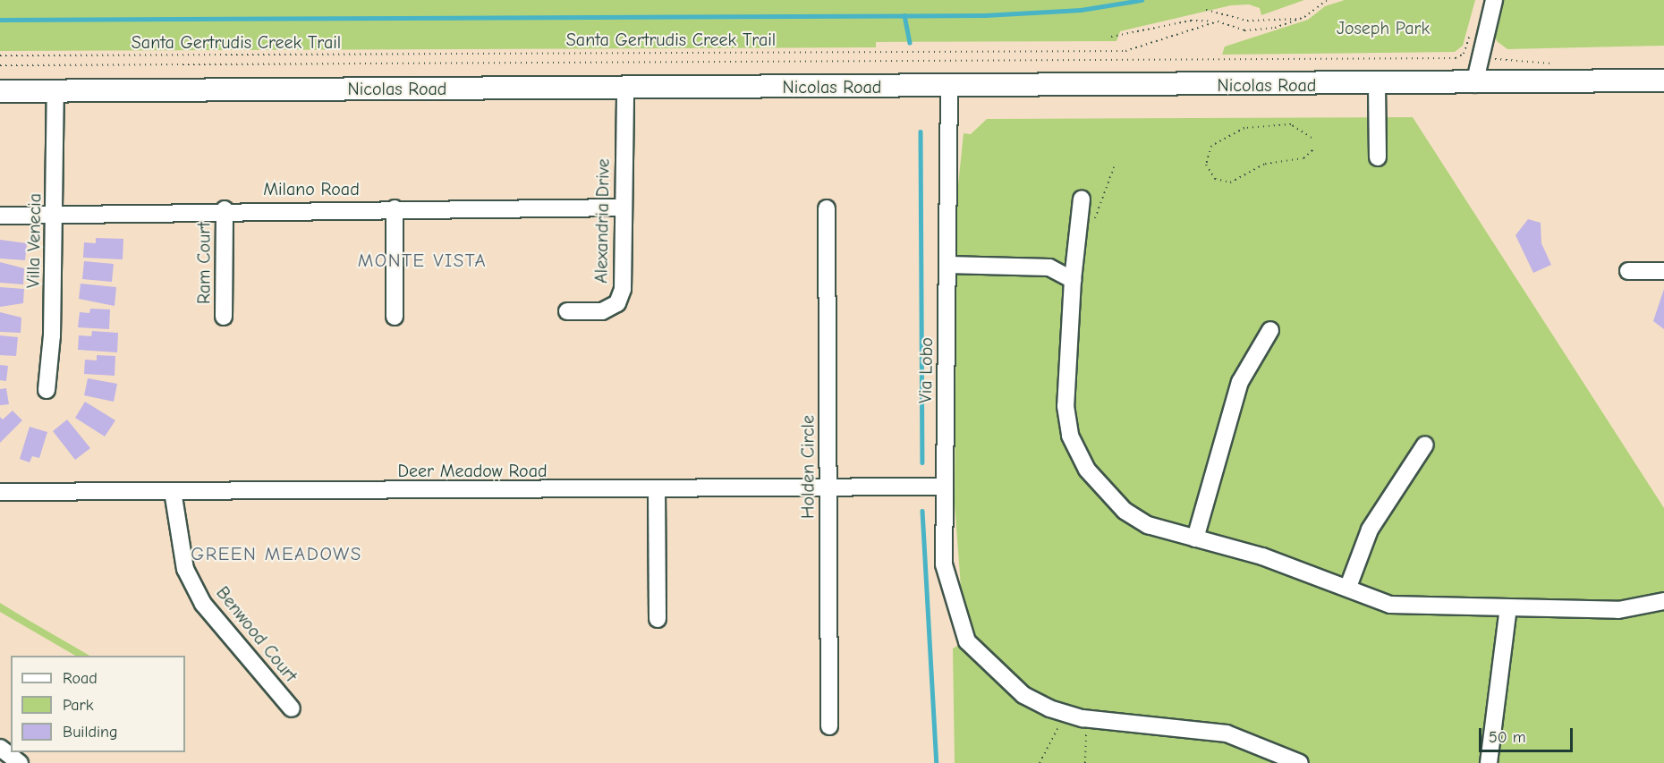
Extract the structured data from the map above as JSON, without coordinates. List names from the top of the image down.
{
  "streets": {
    "main road": ["Nicolas Road"],
    "street": [
      "Milano Road",
      "Alexandria Drive",
      "Villa Venecia",
      "Ram Court",
      "Via Lobo",
      "Holden Circle",
      "Deer Meadow Road",
      "Benwood Court"
    ],
    "path": ["Santa Gertrudis Creek Trail"]
  },
  "crossings": [
    ["Nicolas Road", "Alexandria Drive"],
    ["Nicolas Road", "Villa Venecia"],
    ["Nicolas Road", "Via Lobo"],
    ["Milano Road", "Alexandria Drive"],
    ["Milano Road", "Villa Venecia"],
    ["Milano Road", "Ram Court"],
    ["Via Lobo", "Deer Meadow Road"],
    ["Holden Circle", "Deer Meadow Road"],
    ["Deer Meadow Road", "Benwood Court"]
  ],
  "districts": ["MONTE VISTA", "GREEN MEADOWS"],
  "parks": ["Joseph Park"],
  "legend": ["Road", "Park", "Building"],
  "scale_bar": "50 m"
}
